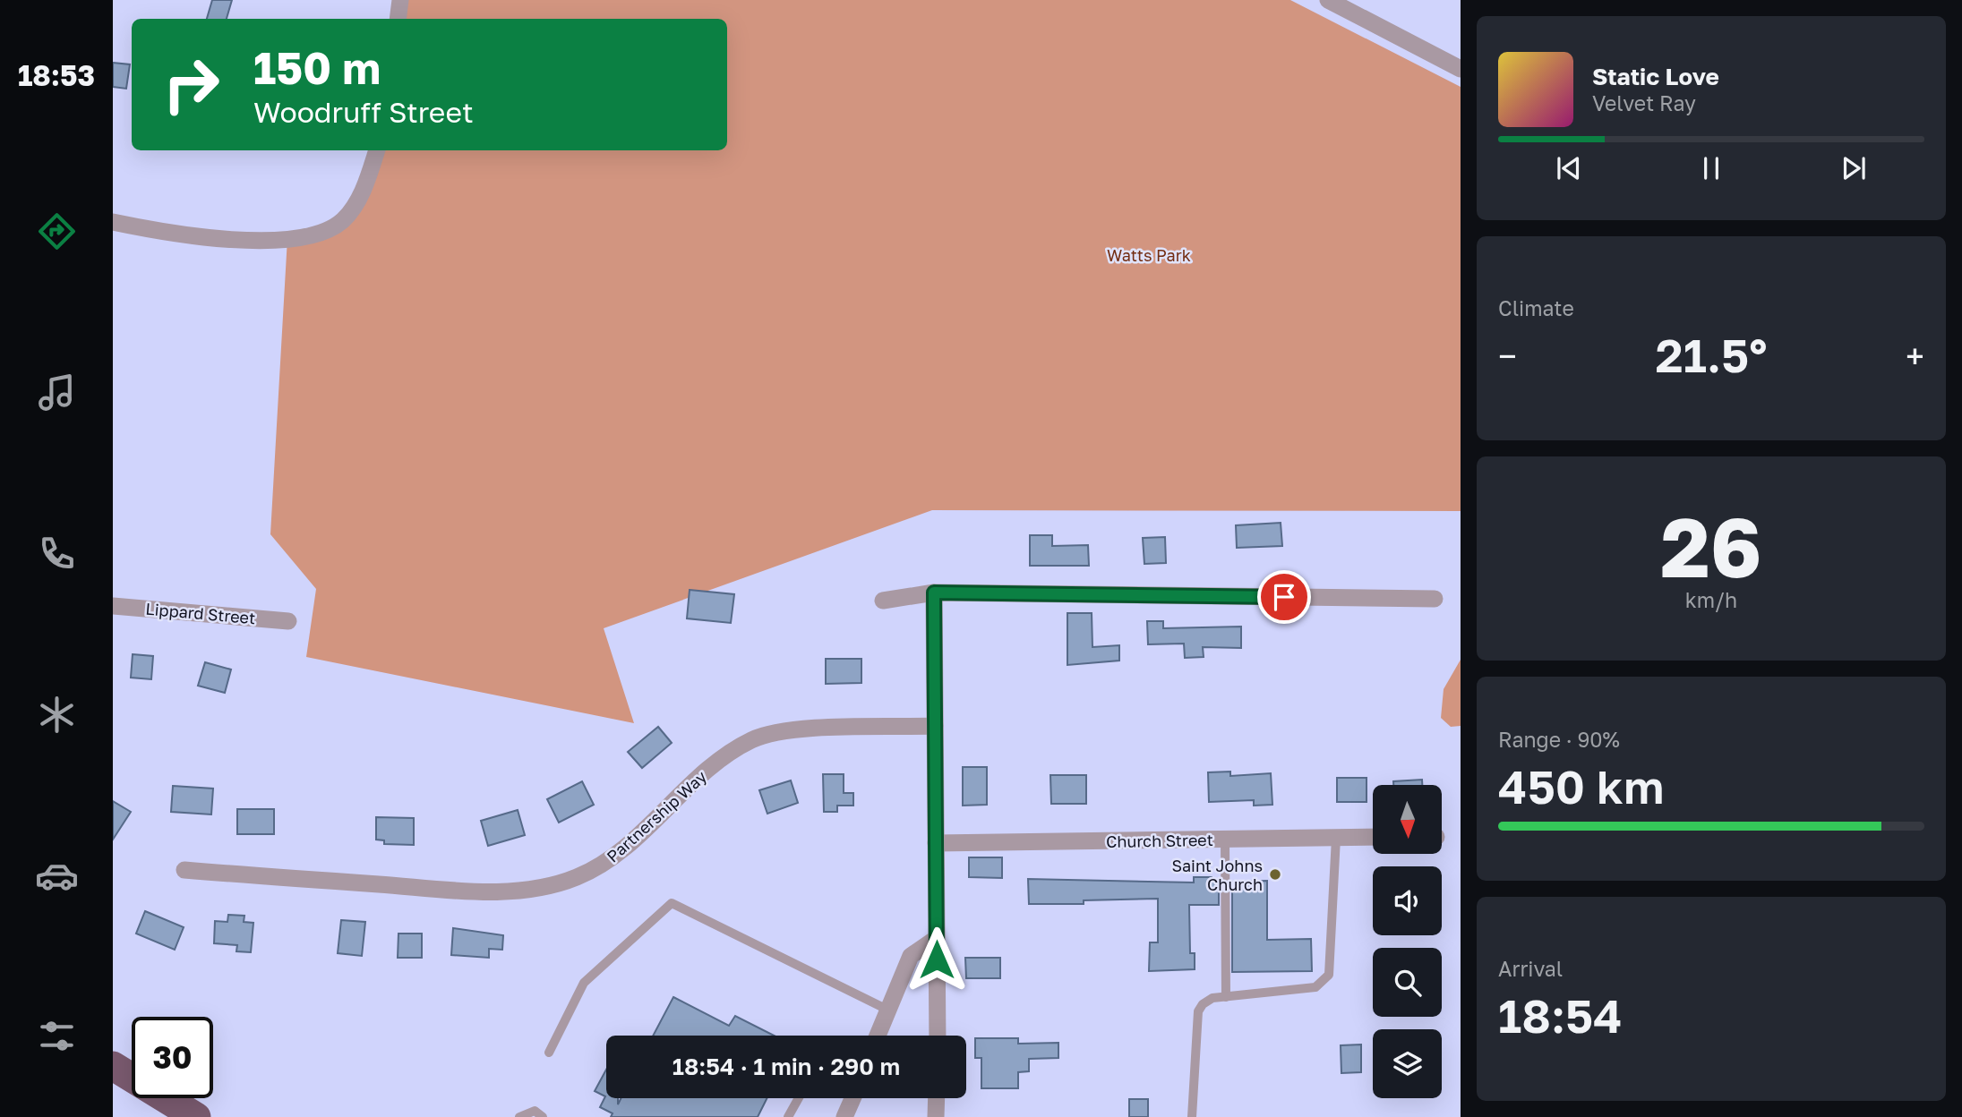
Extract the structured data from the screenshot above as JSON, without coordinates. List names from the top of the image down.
{
  "streets": {
    "street": ["Lippard Street", "Partnership Way", "Church Street"]
  },
  "parks": ["Watts Park"],
  "places": ["Saint Johns Church"],
  "north": "bottom",
  "page": {
    "tabs": "18:53",
    "turn": ["150 m", "Woodruff Street"],
    "song": ["Static Love", "Velvet Ray"],
    "tile": [
      "Climate",
      ["26", "km/h"],
      ["Range · 90%", "450 km"],
      ["Arrival", "18:54"]
    ],
    "heat": ["−", "21.5°", "+"],
    "limit": "30",
    "trip": "18:54 · 1 min · 290 m"
  }
}
